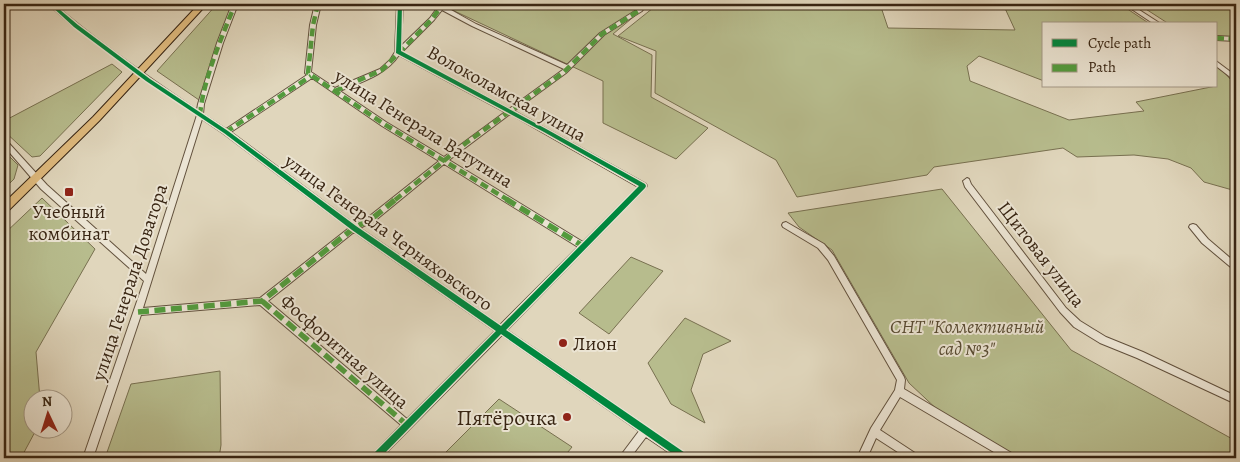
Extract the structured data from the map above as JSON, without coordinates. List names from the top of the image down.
{
  "streets": {
    "street": [
      "Волоколамская улица",
      "улица Генерала Ватутина",
      "улица Генерала Черняховского",
      "Щитовая улица",
      "улица Генерала Доватора",
      "Фосфоритная улица"
    ]
  },
  "crossings": [
    ["Волоколамская улица", "улица Генерала Ватутина"],
    ["улица Генерала Черняховского", "улица Генерала Доватора"]
  ],
  "parks": ["СНТ \"Коллективный сад №3\""],
  "places": {
    "transit": ["Учебный комбинат"],
    "other": ["Лион", "Пятёрочка"]
  },
  "legend": ["Cycle path", "Path"],
  "north": "top"
}
